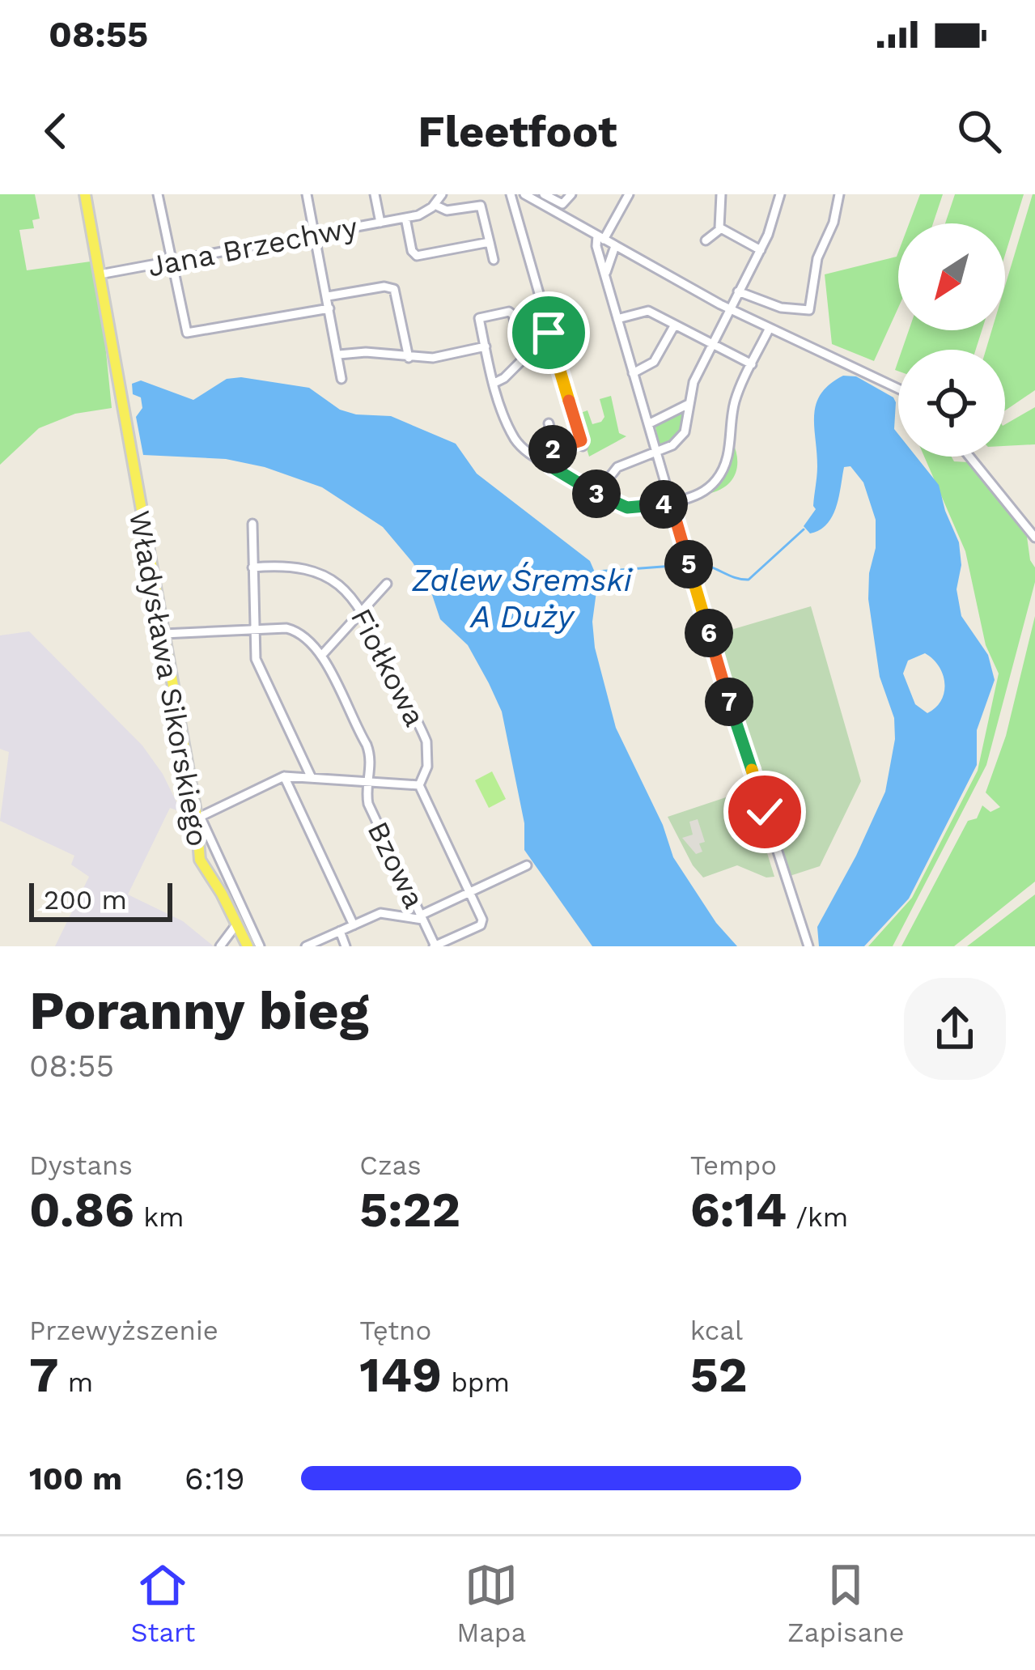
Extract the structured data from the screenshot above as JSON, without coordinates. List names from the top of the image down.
{
  "streets": {
    "main road": ["Władysława Sikorskiego"],
    "street": ["Jana Brzechwy", "Fiołkowa", "Bzowa"]
  },
  "crossings": [
    ["Jana Brzechwy", "Władysława Sikorskiego"]
  ],
  "water": ["Zalew Śremski A Duży"],
  "scale_bar": "200 m",
  "north": "bottom left",
  "page": {
    "status": "08:55",
    "header": "Fleetfoot",
    "pins": [
      "2",
      "3",
      "4",
      "5",
      "6",
      "7"
    ],
    "scale": "200 m",
    "heading": ["Poranny bieg", "08:55"],
    "stats": [
      ["Dystans", "0.86 km"],
      ["Czas", "5:22"],
      ["Tempo", "6:14 /km"],
      ["Przewyższenie", "7 m"],
      ["Tętno", "149 bpm"],
      ["kcal", "52"]
    ],
    "list": [
      {
        "name": "100 m",
        "note": "6:19"
      }
    ],
    "tabs": ["Start", "Mapa", "Zapisane"]
  }
}
